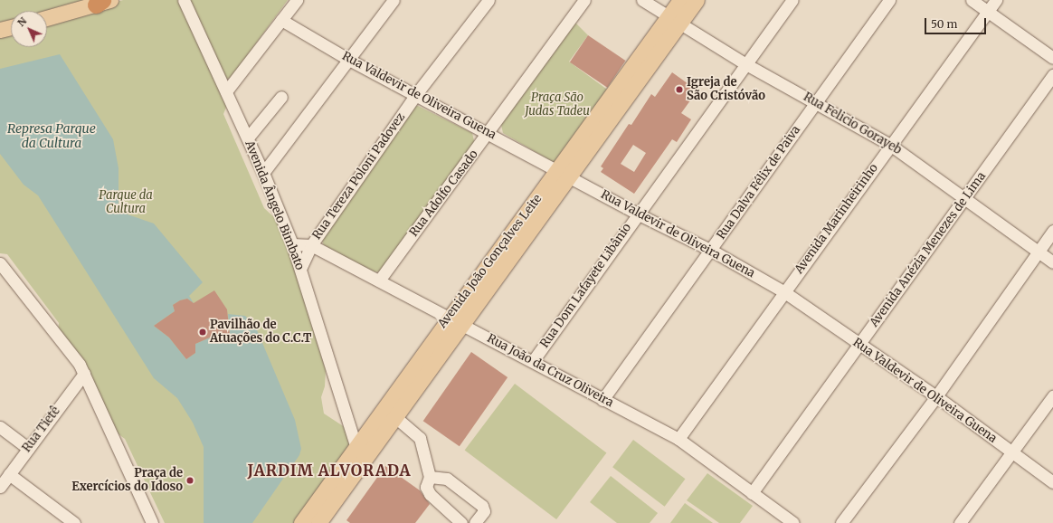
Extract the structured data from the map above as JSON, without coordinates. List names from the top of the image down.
{
  "streets": {
    "main road": ["Avenida João Gonçalves Leite"],
    "street": [
      "Rua Valdevir de Oliveira Guena",
      "Rua Felicio Gorayeb",
      "Rua Tereza Poloni Padovez",
      "Rua Dalva Félix de Paiva",
      "Rua Adolfo Casado",
      "Avenida Ângelo Bimbato",
      "Avenida Marinheirinho",
      "Avenida Anézia Menezes de Lima",
      "Rua Dom Lafayete Libânio",
      "Rua João da Cruz Oliveira",
      "Rua Tietê"
    ]
  },
  "crossings": [
    ["Rua Valdevir de Oliveira Guena", "Rua Tereza Poloni Padovez"],
    ["Rua Valdevir de Oliveira Guena", "Rua Dalva Félix de Paiva"],
    ["Rua Valdevir de Oliveira Guena", "Rua Adolfo Casado"],
    ["Rua Valdevir de Oliveira Guena", "Avenida Marinheirinho"],
    ["Rua Valdevir de Oliveira Guena", "Avenida Anézia Menezes de Lima"],
    ["Rua Valdevir de Oliveira Guena", "Avenida João Gonçalves Leite"],
    ["Rua Valdevir de Oliveira Guena", "Rua Dom Lafayete Libânio"],
    ["Rua Felicio Gorayeb", "Rua Dalva Félix de Paiva"],
    ["Rua Felicio Gorayeb", "Avenida Marinheirinho"],
    ["Rua Felicio Gorayeb", "Avenida Anézia Menezes de Lima"],
    ["Rua Felicio Gorayeb", "Avenida João Gonçalves Leite"],
    ["Rua Felicio Gorayeb", "Rua Dom Lafayete Libânio"],
    ["Rua Tereza Poloni Padovez", "Avenida Ângelo Bimbato"],
    ["Rua Tereza Poloni Padovez", "Rua João da Cruz Oliveira"],
    ["Rua Dalva Félix de Paiva", "Rua João da Cruz Oliveira"],
    ["Rua Adolfo Casado", "Rua João da Cruz Oliveira"],
    ["Avenida Ângelo Bimbato", "Avenida João Gonçalves Leite"],
    ["Avenida Ângelo Bimbato", "Rua João da Cruz Oliveira"],
    ["Avenida Marinheirinho", "Rua João da Cruz Oliveira"],
    ["Avenida Anézia Menezes de Lima", "Rua João da Cruz Oliveira"],
    ["Avenida João Gonçalves Leite", "Rua João da Cruz Oliveira"],
    ["Rua Dom Lafayete Libânio", "Rua João da Cruz Oliveira"]
  ],
  "districts": ["JARDIM ALVORADA"],
  "water": ["Represa Parque da Cultura"],
  "parks": ["Praça São Judas Tadeu", "Parque da Cultura"],
  "places": ["Igreja de São Cristóvão", "Pavilhão de Atuações do C.C.T", "Praça de Exercícios do Idoso"],
  "scale_bar": "50 m",
  "north": "top left"
}
